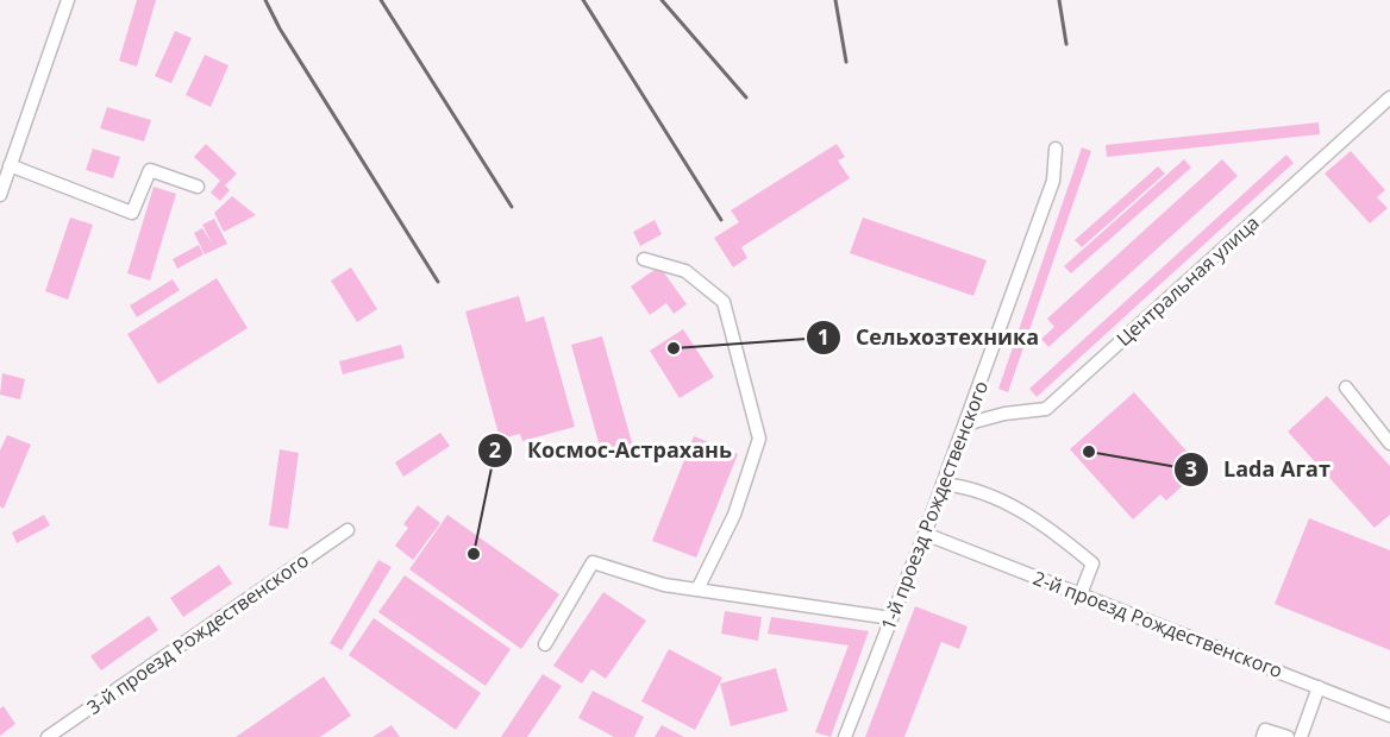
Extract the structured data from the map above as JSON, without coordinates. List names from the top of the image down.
{
  "streets": {
    "street": [
      "Центральная улица",
      "1-й проезд Рождественского",
      "2-й проезд Рождественского",
      "3-й проезд Рождественского"
    ]
  },
  "crossings": [
    ["Центральная улица", "1-й проезд Рождественского"],
    ["1-й проезд Рождественского", "2-й проезд Рождественского"]
  ],
  "places": ["Сельхозтехника", "Lada Агат", "Космос-Астрахань"]
}
